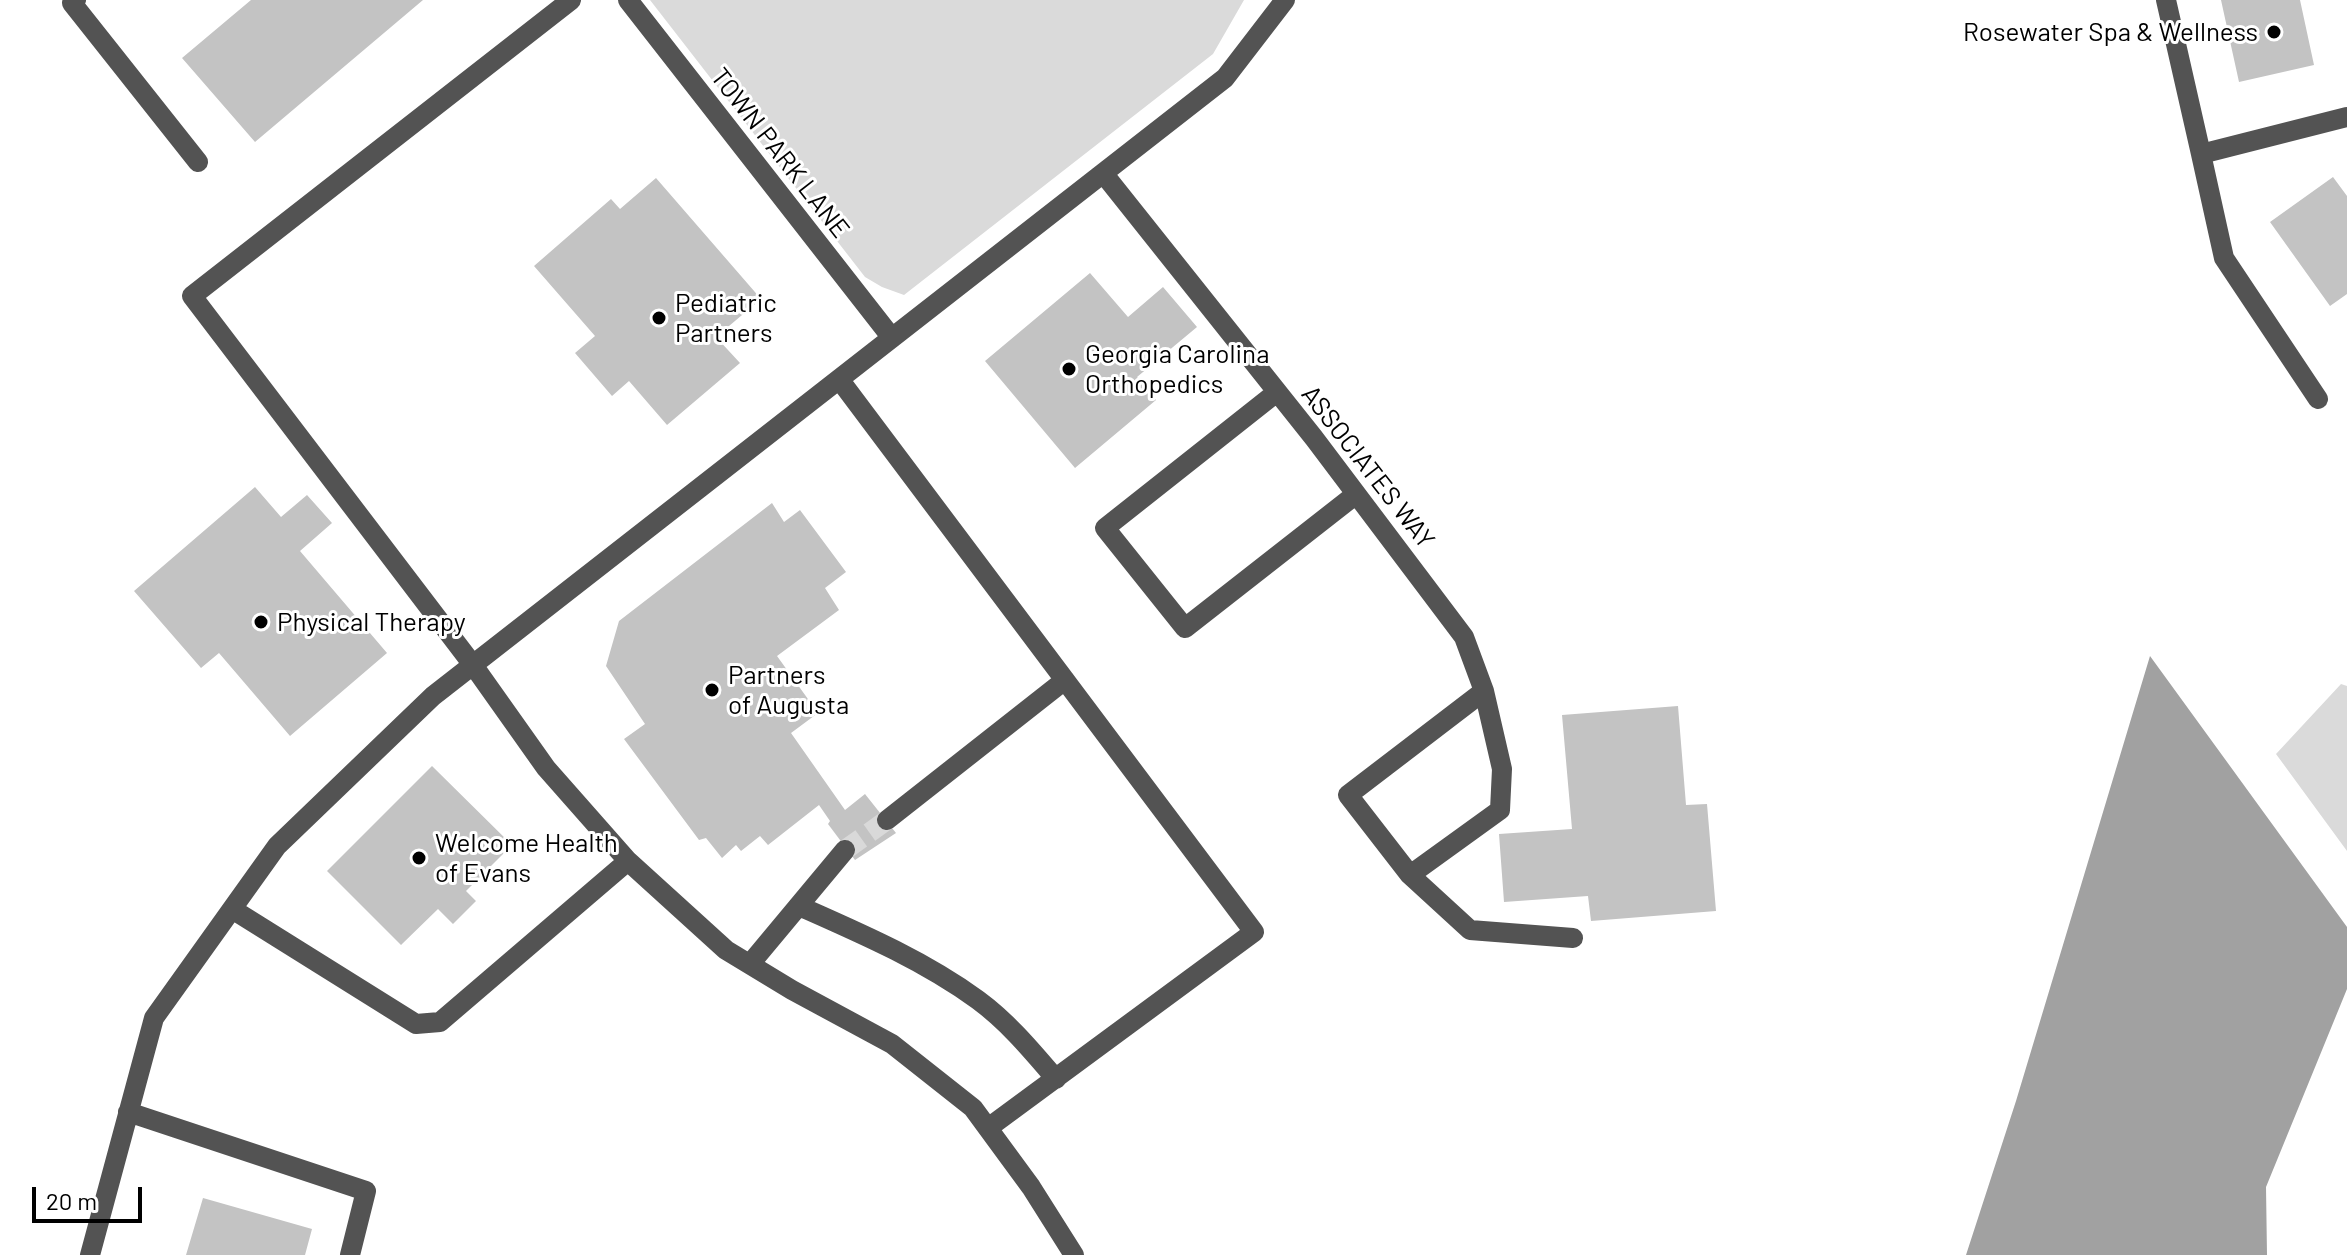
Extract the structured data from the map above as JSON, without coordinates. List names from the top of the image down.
{
  "streets": {
    "lane": ["TOWN PARK LANE", "ASSOCIATES WAY"]
  },
  "places": [
    "Rosewater Spa & Wellness",
    "Pediatric Partners",
    "Georgia Carolina Orthopedics",
    "Physical Therapy",
    "Partners of Augusta",
    "Welcome Health of Evans"
  ],
  "scale_bar": "20 m"
}
